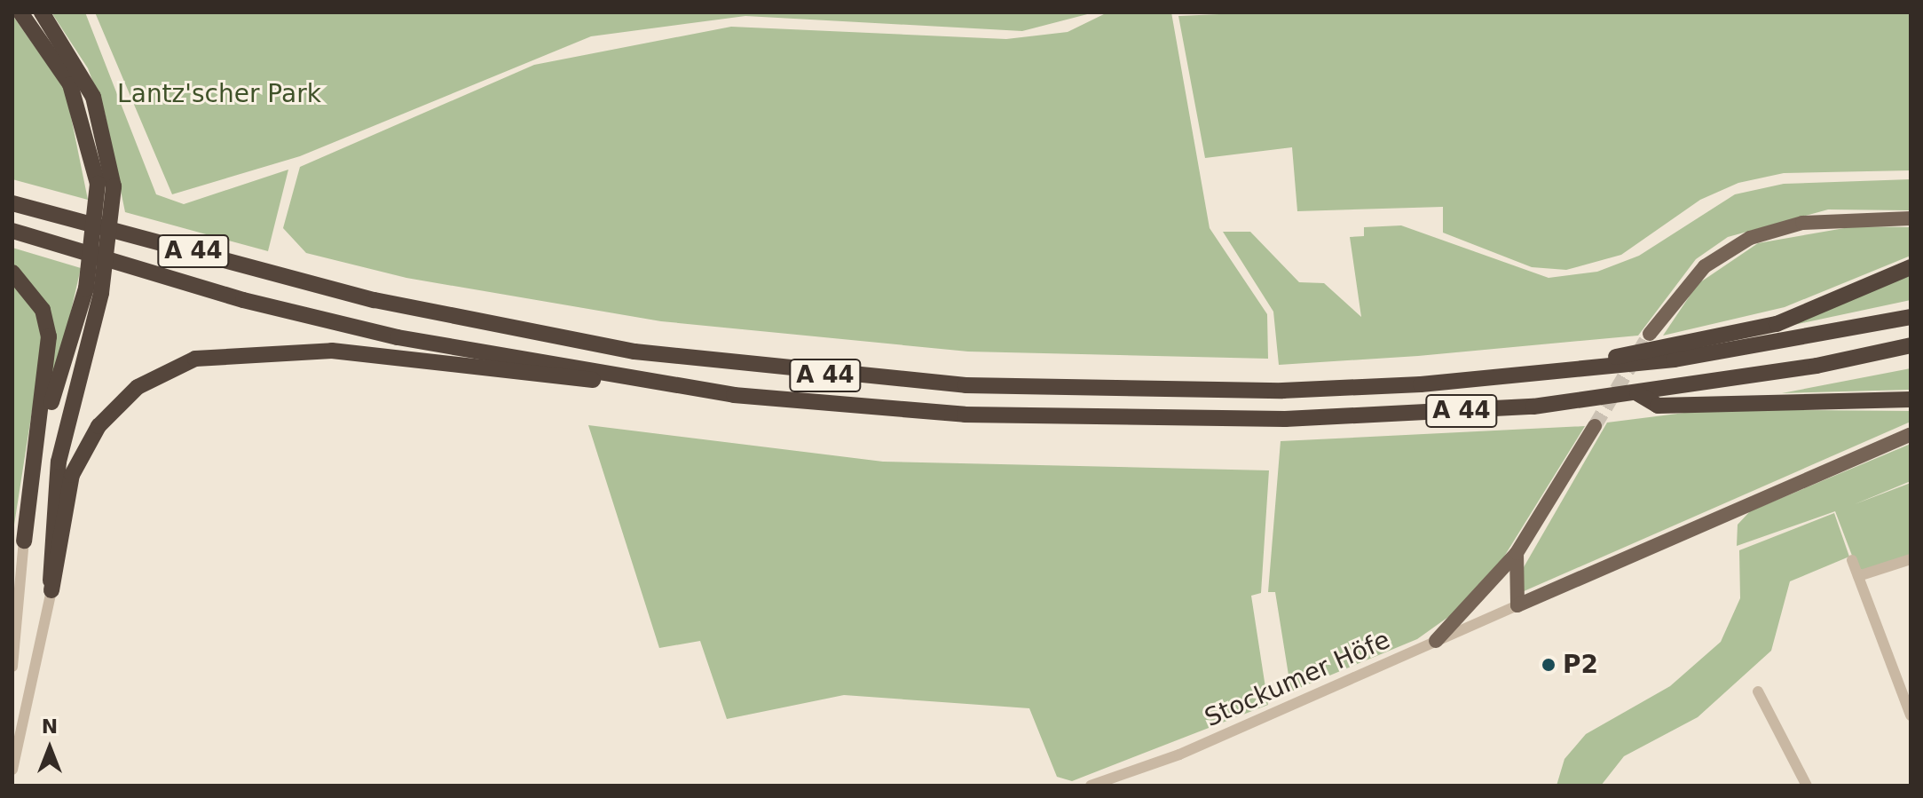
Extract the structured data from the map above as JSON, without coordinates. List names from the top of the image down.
{
  "streets": {
    "highway": ["A 44"],
    "street": ["Stockumer Höfe"]
  },
  "parks": ["Lantz'scher Park"],
  "places": ["P2"],
  "north": "top"
}
